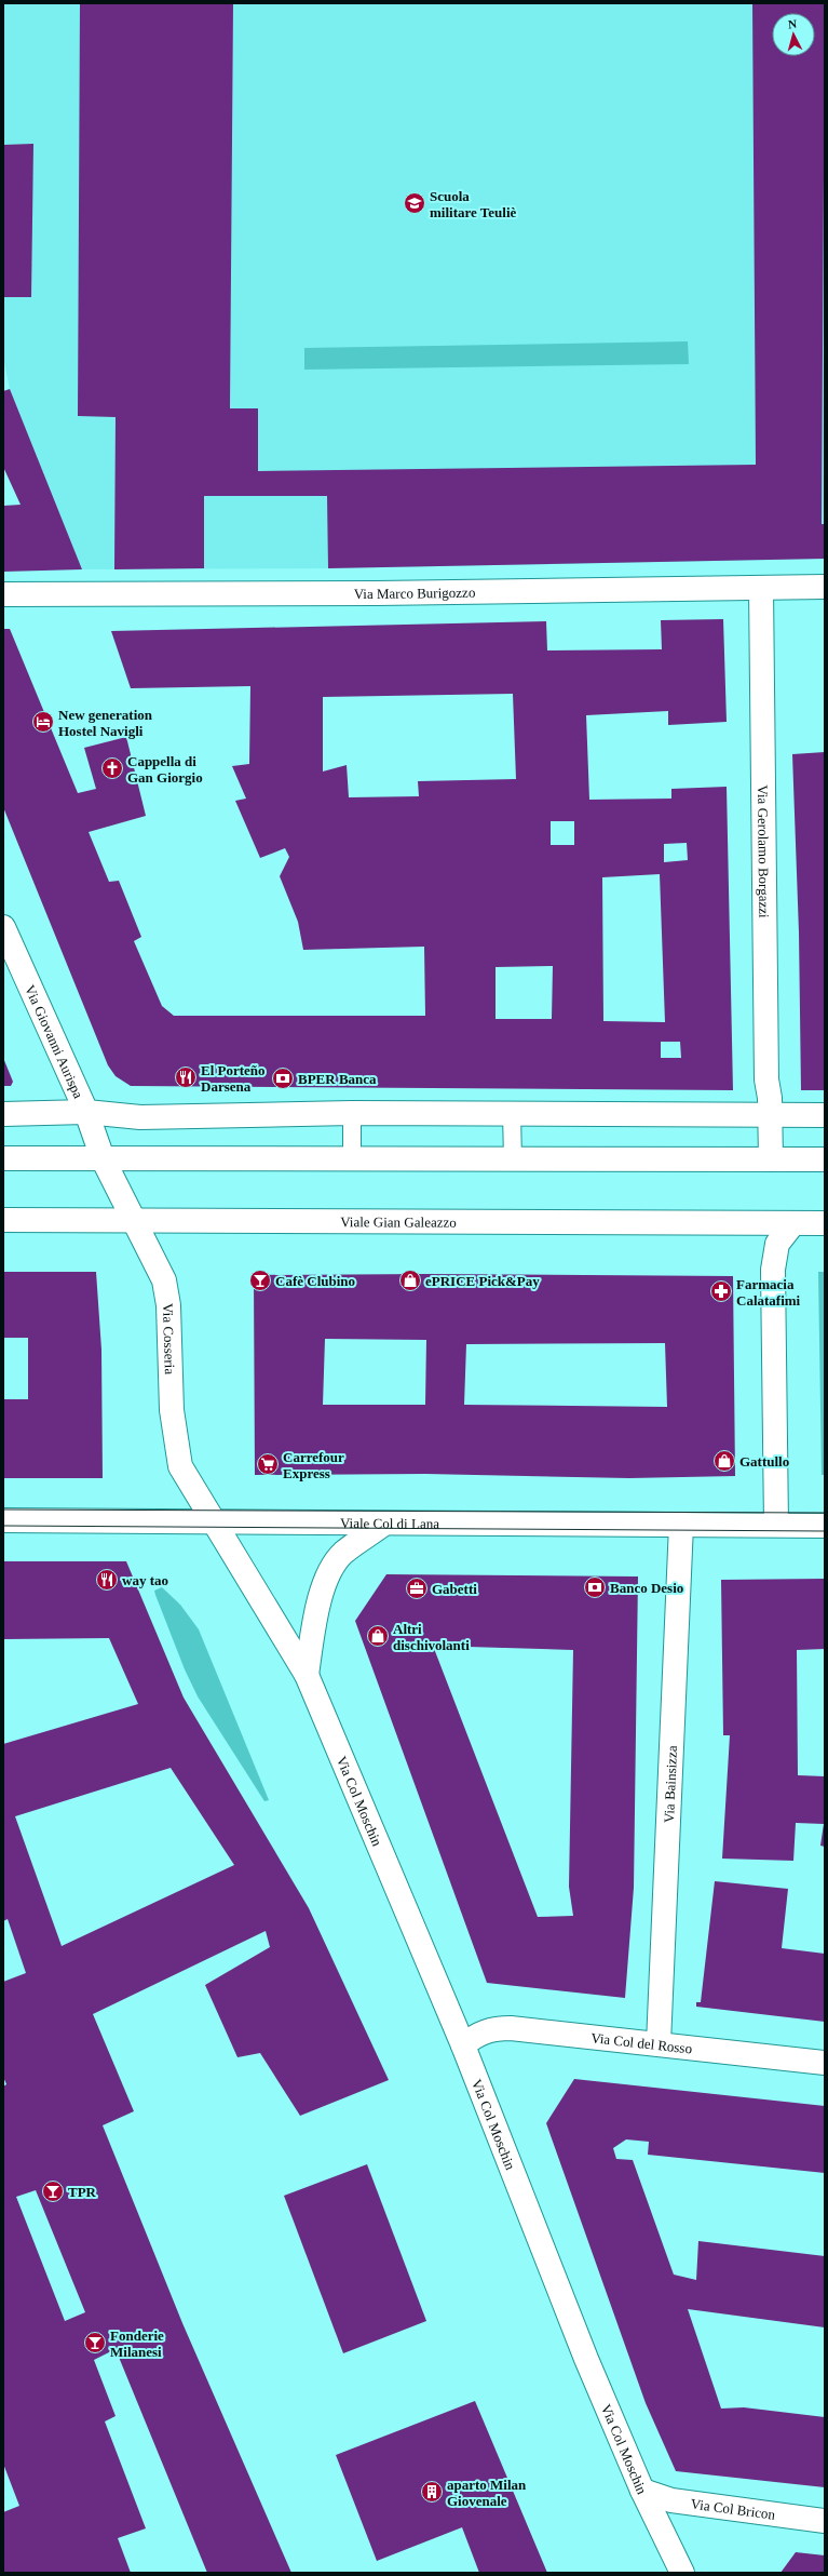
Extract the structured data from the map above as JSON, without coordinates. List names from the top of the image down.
{
  "streets": {
    "street": [
      "Via Marco Burigozzo",
      "Via Gerolamo Borgazzi",
      "Via Giovanni Aurispa",
      "Viale Gian Galeazzo",
      "Via Cosseria",
      "Viale Col di Lana",
      "Via Bainsizza",
      "Via Col Moschin",
      "Via Col del Rosso",
      "Via Col Bricon"
    ]
  },
  "crossings": [
    ["Via Marco Burigozzo", "Via Gerolamo Borgazzi"],
    ["Via Giovanni Aurispa", "Via Cosseria"],
    ["Viale Gian Galeazzo", "Via Cosseria"],
    ["Via Cosseria", "Viale Col di Lana"],
    ["Via Cosseria", "Via Col Moschin"],
    ["Viale Col di Lana", "Via Bainsizza"],
    ["Viale Col di Lana", "Via Col Moschin"],
    ["Via Bainsizza", "Via Col del Rosso"],
    ["Via Col Moschin", "Via Col del Rosso"],
    ["Via Col Moschin", "Via Col Bricon"]
  ],
  "places": {
    "school or university": ["Scuola militare Teuliè"],
    "hotel": ["New generation Hostel Navigli"],
    "church": ["Cappella di Gan Giorgio"],
    "restaurant": ["El Porteño Darsena", "way tao"],
    "bank": ["BPER Banca", "Banco Desio"],
    "bar": ["Cafè Clubino", "TPR", "Fonderie Milanesi"],
    "shop": ["ePRICE Pick&Pay", "Gattullo", "Altri dischivolanti"],
    "pharmacy": ["Farmacia Calatafimi"],
    "supermarket": ["Carrefour Express"],
    "office": ["Gabetti"],
    "building": ["aparto Milan Giovenale"]
  },
  "north": "top"
}
